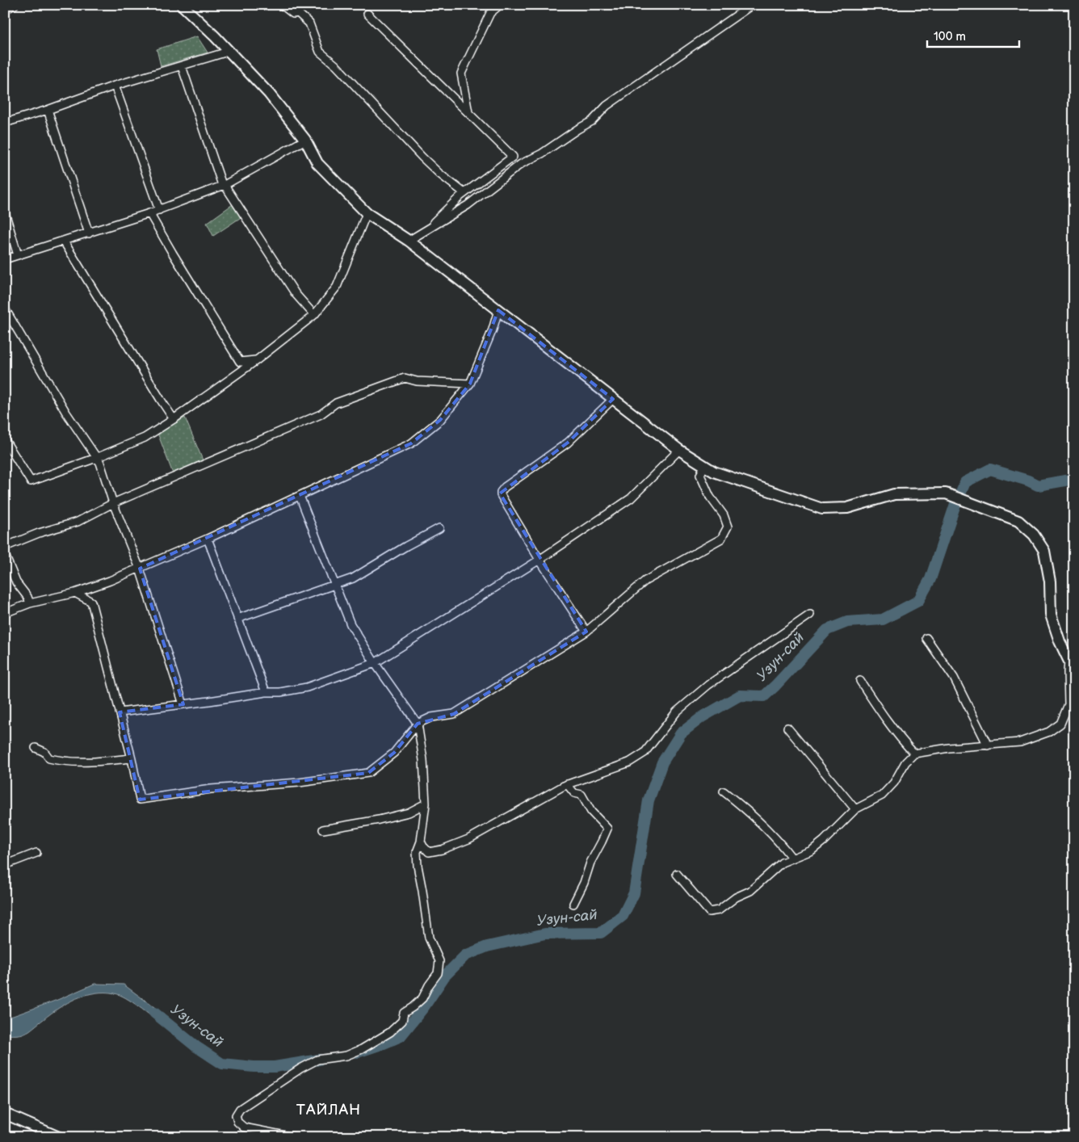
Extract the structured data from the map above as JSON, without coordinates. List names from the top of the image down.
{
  "districts": ["ТАЙЛАН"],
  "water": ["Узун-сай"],
  "scale_bar": "100 m"
}
